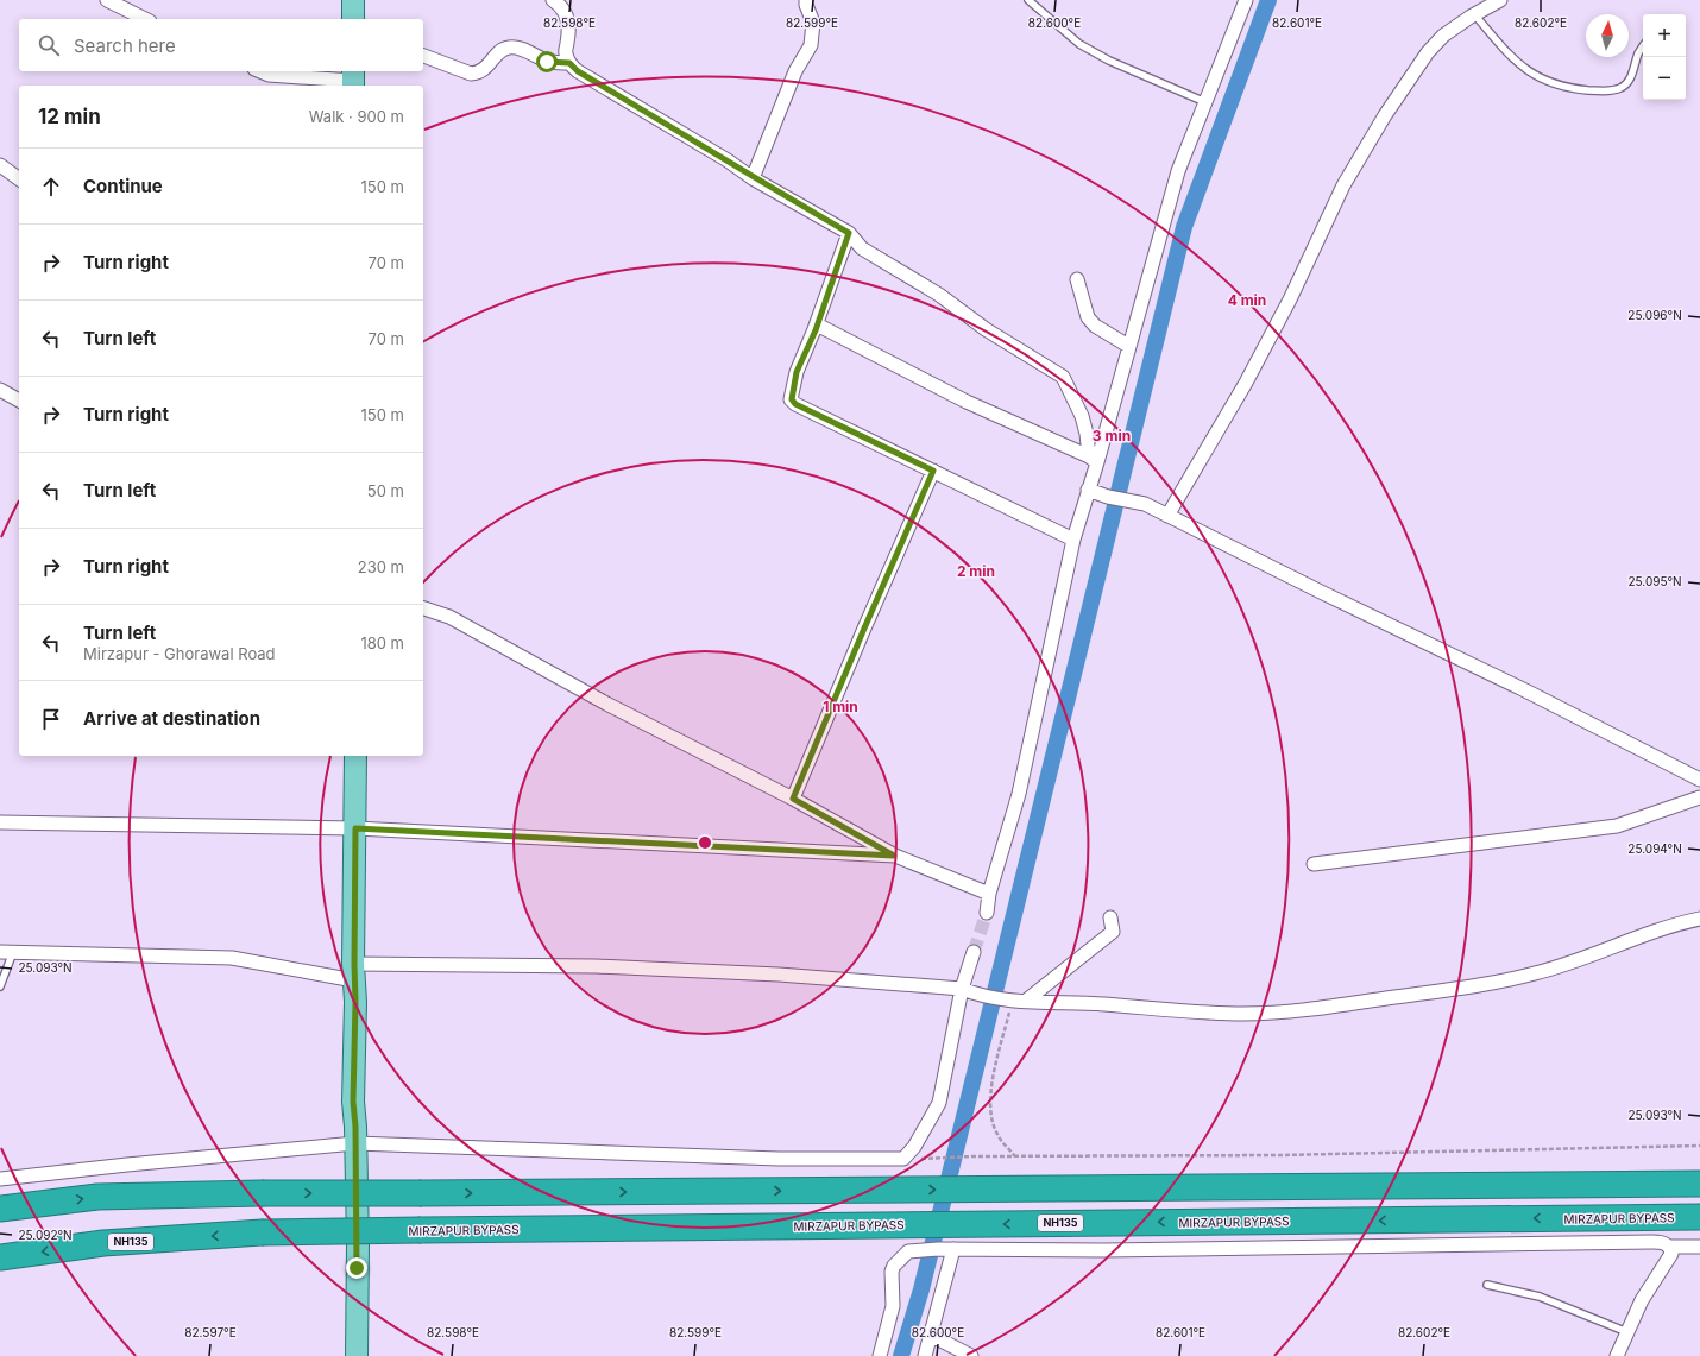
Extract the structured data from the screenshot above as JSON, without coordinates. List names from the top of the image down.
{
  "streets": {
    "highway": ["MIRZAPUR BYPASS", "NH135"]
  },
  "north": "top",
  "page": {
    "map_buttons": ["+", "−"],
    "search": "Search here",
    "heading": ["12 min", "Walk · 900 m"],
    "list": [
      ["Continue", "150 m"],
      ["Turn right", "70 m"],
      ["Turn left", "70 m"],
      ["Turn right", "150 m"],
      ["Turn left", "50 m"],
      ["Turn right", "230 m"],
      ["Turn left", "Mirzapur - Ghorawal Road", "180 m"],
      "Arrive at destination"
    ]
  },
  "coordinates": [
    "82.598°E",
    "82.599°E",
    "82.600°E",
    "82.601°E",
    "82.602°E",
    "25.096°N",
    "25.095°N",
    "25.094°N",
    "25.093°N",
    "25.092°N",
    "82.597°E"
  ],
  "rings": [
    "4 min",
    "3 min",
    "2 min",
    "1 min"
  ]
}
